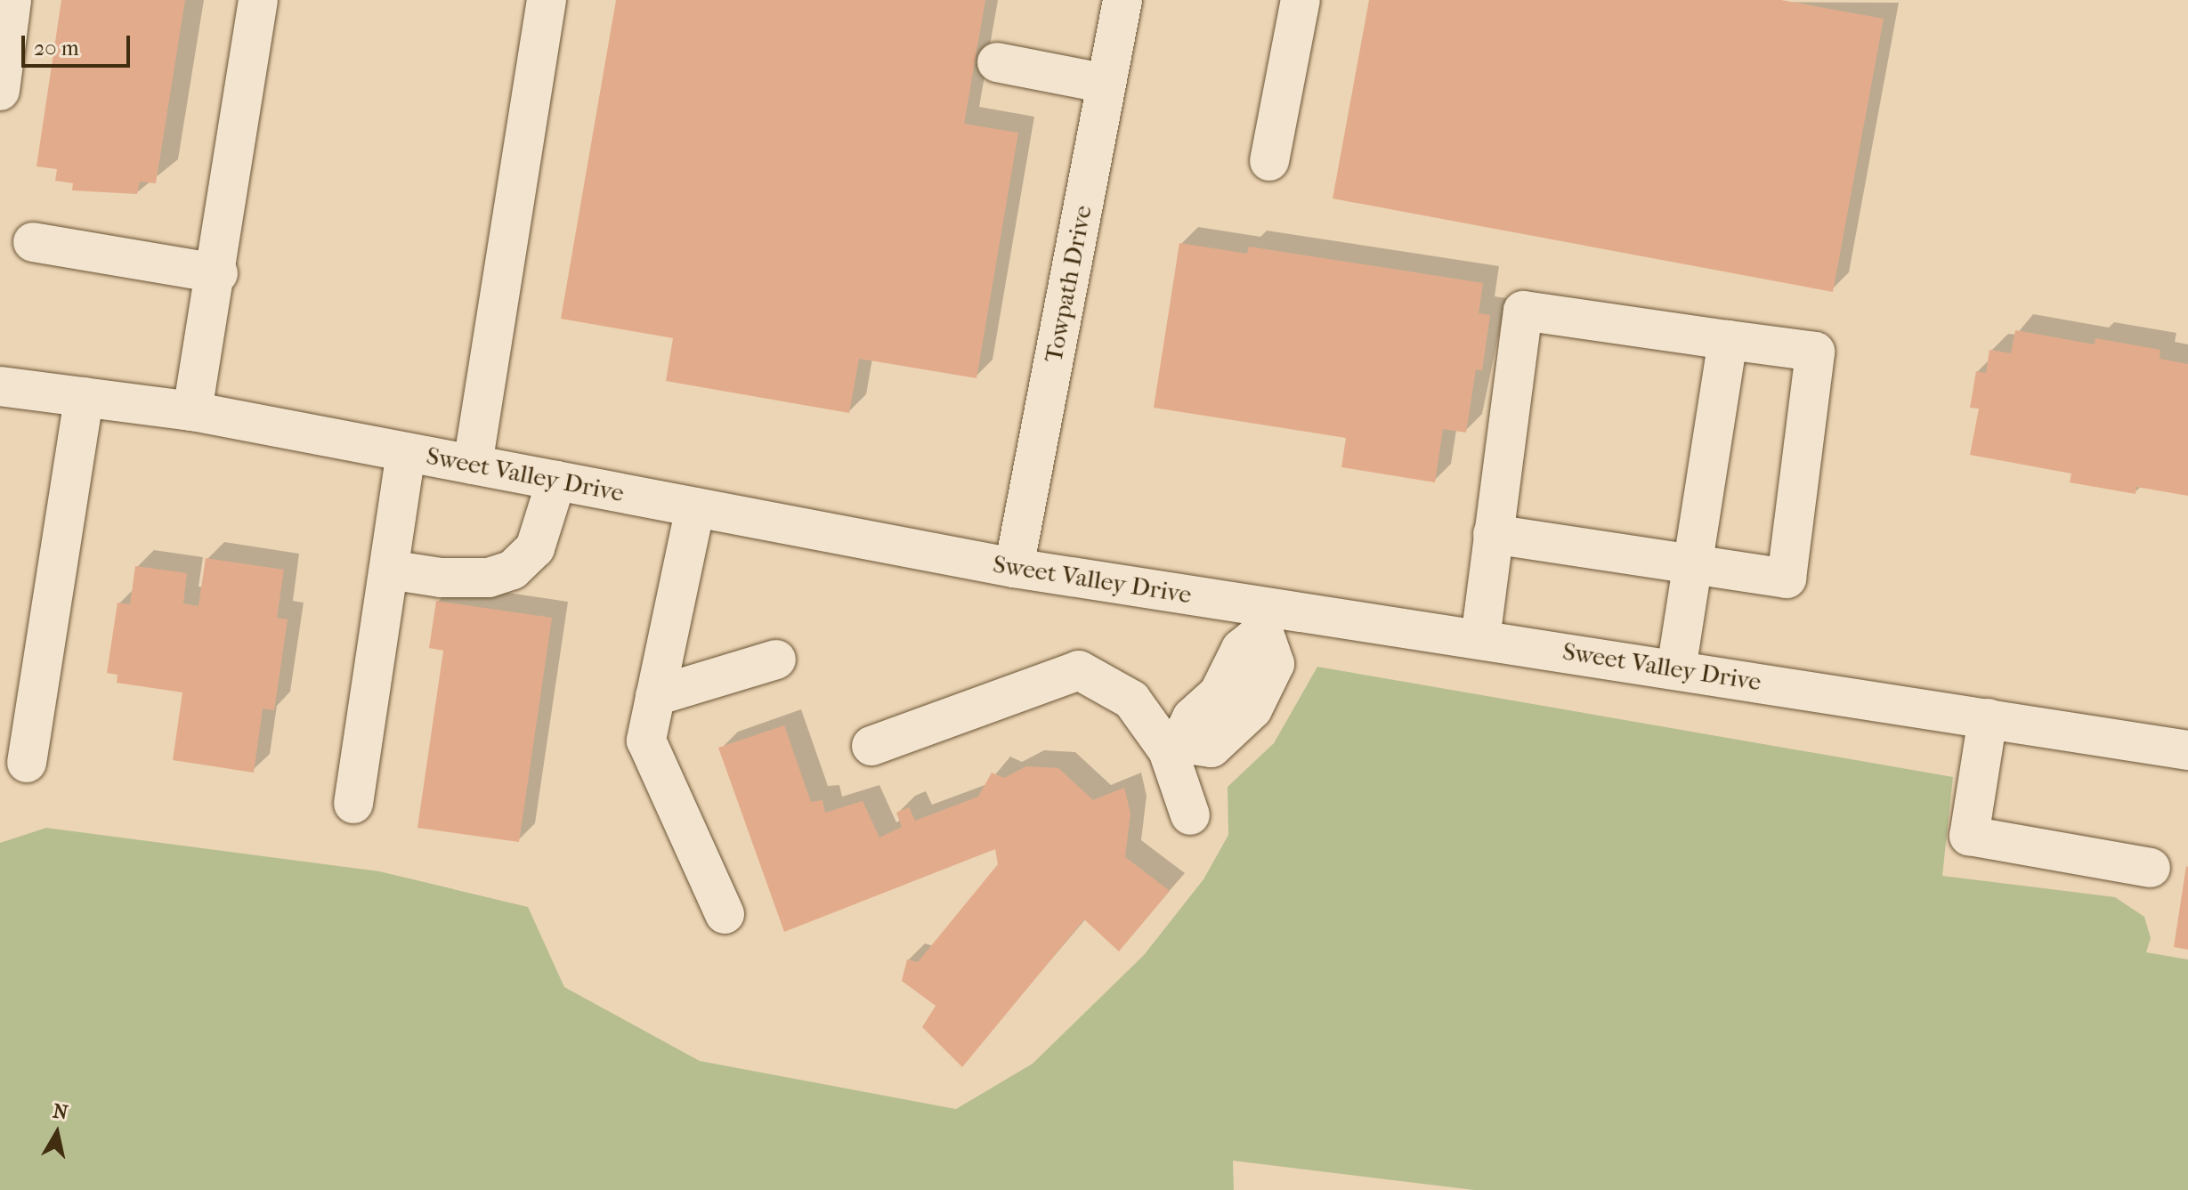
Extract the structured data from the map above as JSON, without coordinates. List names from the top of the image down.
{
  "streets": {
    "street": ["Towpath Drive", "Sweet Valley Drive"]
  },
  "crossings": [
    ["Towpath Drive", "Sweet Valley Drive"]
  ],
  "scale_bar": "20 m",
  "north": "top"
}
